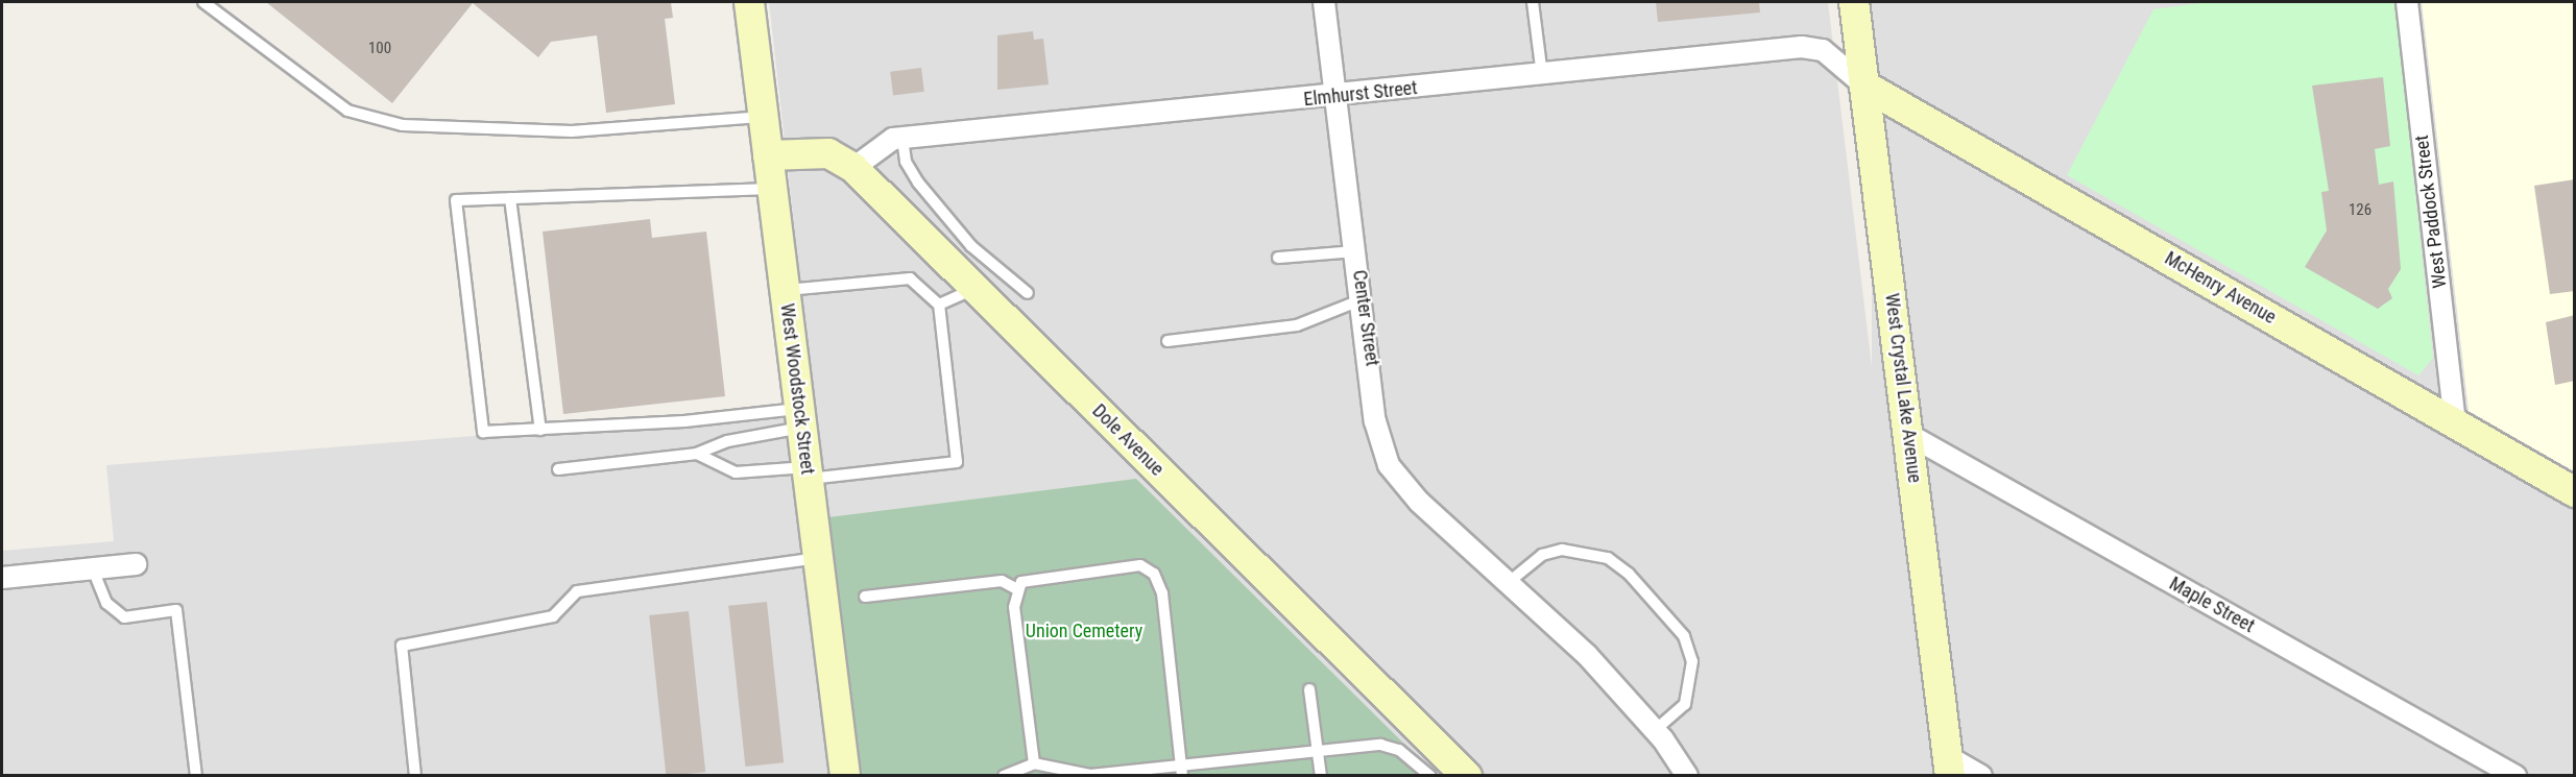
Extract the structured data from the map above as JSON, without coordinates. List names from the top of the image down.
{
  "streets": {
    "street": [
      "Elmhurst Street",
      "West Paddock Street",
      "McHenry Avenue",
      "Center Street",
      "West Crystal Lake Avenue",
      "West Woodstock Street",
      "Dole Avenue",
      "Maple Street"
    ]
  },
  "crossings": [
    ["Elmhurst Street", "McHenry Avenue"],
    ["Elmhurst Street", "Center Street"],
    ["Elmhurst Street", "West Crystal Lake Avenue"],
    ["Elmhurst Street", "Dole Avenue"],
    ["West Paddock Street", "McHenry Avenue"],
    ["McHenry Avenue", "West Crystal Lake Avenue"],
    ["West Crystal Lake Avenue", "Maple Street"],
    ["West Woodstock Street", "Dole Avenue"]
  ],
  "parks": ["Union Cemetery"],
  "house_numbers": ["100", "126"]
}
